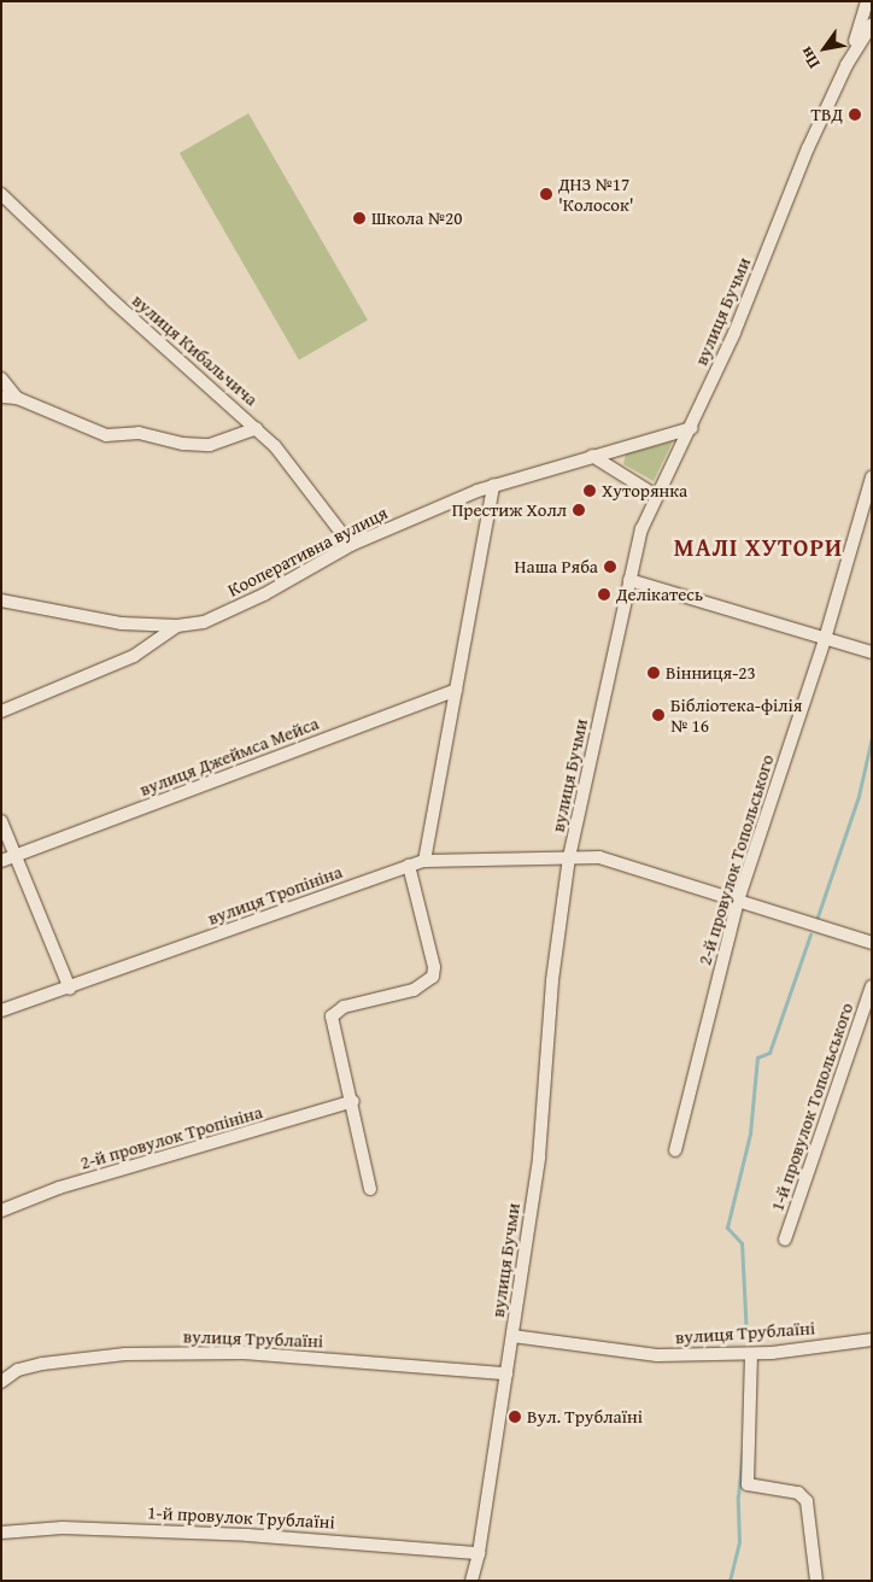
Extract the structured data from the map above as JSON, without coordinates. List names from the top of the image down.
{
  "streets": {
    "street": [
      "вулиця Бучми",
      "вулиця Кибальчича",
      "Кооперативна вулиця",
      "вулиця Джеймса Мейса",
      "2-й провулок Топольського",
      "вулиця Тропініна",
      "1-й провулок Топольського",
      "2-й провулок Тропініна",
      "вулиця Трублаїні",
      "1-й провулок Трублаїні"
    ]
  },
  "crossings": [
    ["вулиця Бучми", "Кооперативна вулиця"],
    ["вулиця Бучми", "вулиця Тропініна"],
    ["вулиця Бучми", "вулиця Трублаїні"],
    ["вулиця Бучми", "1-й провулок Трублаїні"],
    ["вулиця Кибальчича", "Кооперативна вулиця"],
    ["2-й провулок Топольського", "вулиця Тропініна"]
  ],
  "districts": ["МАЛІ ХУТОРИ"],
  "places": [
    "ТВД",
    "ДНЗ №17 'Колосок'",
    "Школа №20",
    "Хуторянка",
    "Престиж Холл",
    "Наша Ряба",
    "Делікатесь",
    "Вінниця-23",
    "Бібліотека-філія № 16",
    "Вул. Трублаїні"
  ],
  "north": "bottom left"
}
